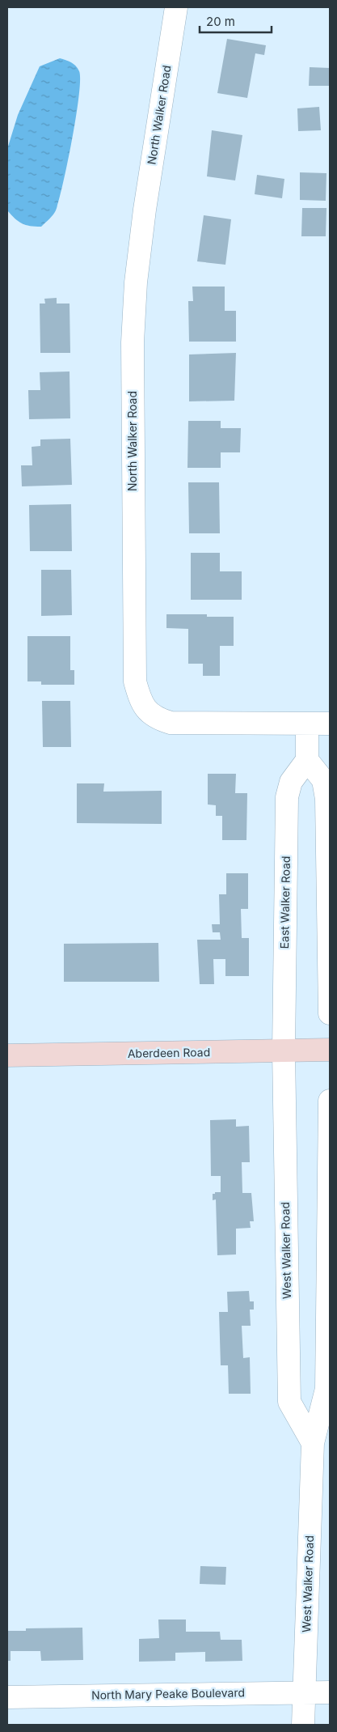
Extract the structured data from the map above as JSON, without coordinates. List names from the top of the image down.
{
  "streets": {
    "main road": ["Aberdeen Road"],
    "street": [
      "North Walker Road",
      "East Walker Road",
      "West Walker Road",
      "North Mary Peake Boulevard"
    ]
  },
  "crossings": [
    ["East Walker Road", "Aberdeen Road"],
    ["East Walker Road", "West Walker Road"],
    ["Aberdeen Road", "West Walker Road"],
    ["West Walker Road", "North Mary Peake Boulevard"]
  ],
  "scale_bar": "20 m"
}
